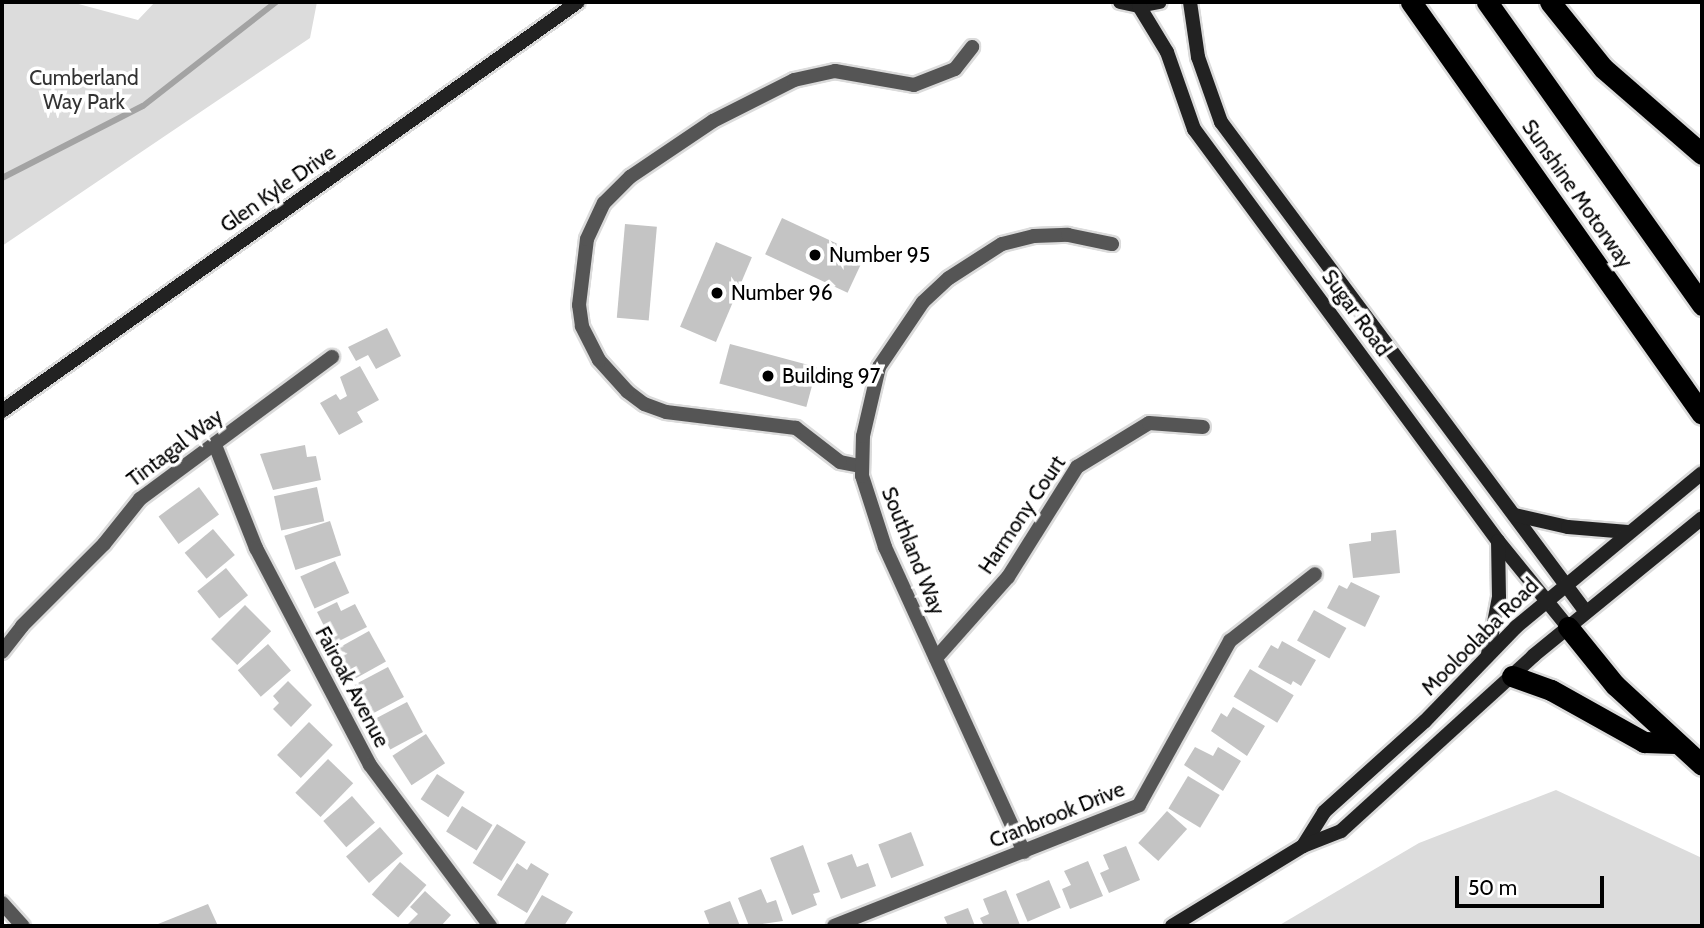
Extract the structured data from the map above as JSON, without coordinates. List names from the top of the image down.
{
  "streets": {
    "highway": ["Sunshine Motorway"],
    "main road": ["Glen Kyle Drive", "Sugar Road", "Mooloolaba Road"],
    "street": [
      "Tintagal Way",
      "Harmony Court",
      "Southland Way",
      "Fairoak Avenue",
      "Cranbrook Drive"
    ]
  },
  "crossings": [
    ["Sugar Road", "Mooloolaba Road"],
    ["Tintagal Way", "Fairoak Avenue"],
    ["Harmony Court", "Southland Way"],
    ["Southland Way", "Cranbrook Drive"]
  ],
  "parks": ["Cumberland Way Park"],
  "places": ["Number 95", "Number 96", "Building 97"],
  "scale_bar": "50 m"
}
